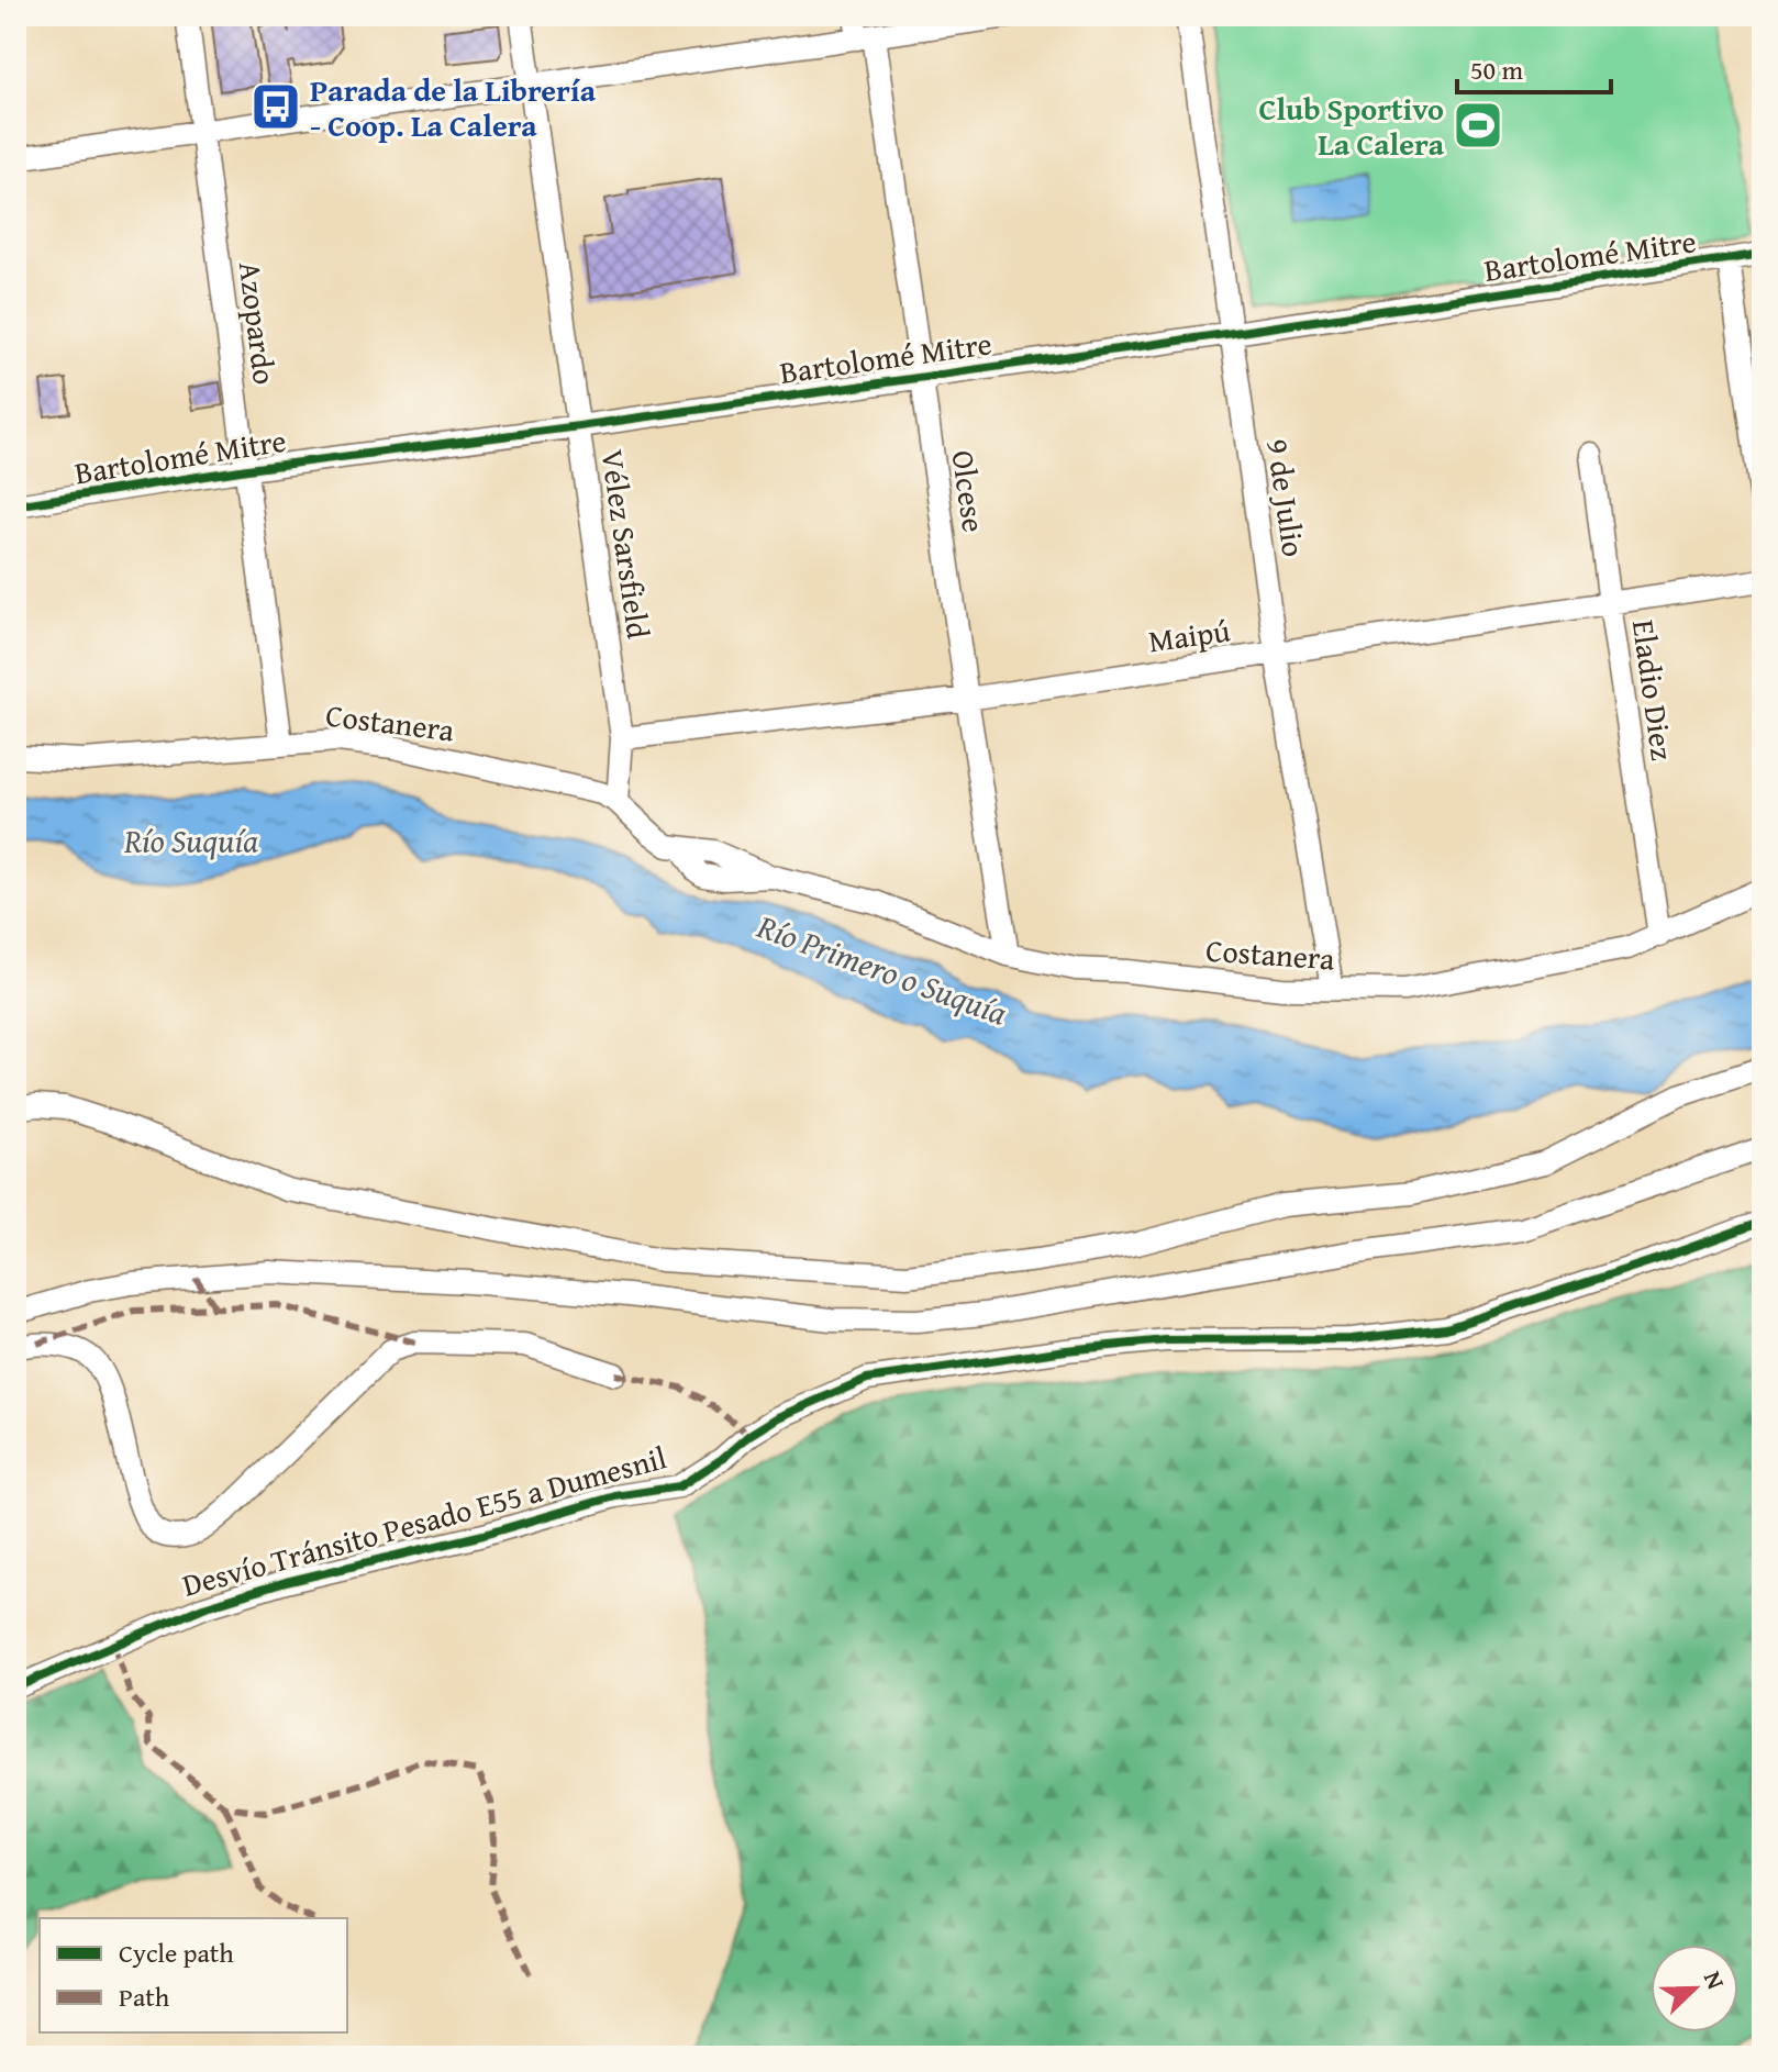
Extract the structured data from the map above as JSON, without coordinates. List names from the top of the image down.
{
  "streets": {
    "street": [
      "Bartolomé Mitre",
      "Azopardo",
      "Olcese",
      "9 de Julio",
      "Vélez Sarsfield",
      "Maipú",
      "Eladio Diez",
      "Costanera",
      "Desvío Tránsito Pesado E55 a Dumesnil"
    ]
  },
  "crossings": [
    ["Bartolomé Mitre", "Azopardo"],
    ["Bartolomé Mitre", "Olcese"],
    ["Bartolomé Mitre", "9 de Julio"],
    ["Bartolomé Mitre", "Vélez Sarsfield"],
    ["Azopardo", "Costanera"],
    ["Olcese", "Maipú"],
    ["Olcese", "Costanera"],
    ["9 de Julio", "Maipú"],
    ["9 de Julio", "Costanera"],
    ["Vélez Sarsfield", "Maipú"],
    ["Vélez Sarsfield", "Costanera"],
    ["Maipú", "Eladio Diez"],
    ["Eladio Diez", "Costanera"]
  ],
  "water": ["Río Suquía", "Río Primero o Suquía"],
  "places": {
    "bus stop": ["Parada de la Librería - Coop. La Calera"],
    "sports": ["Club Sportivo La Calera"]
  },
  "legend": ["Cycle path", "Path"],
  "scale_bar": "50 m",
  "north": "top right"
}
